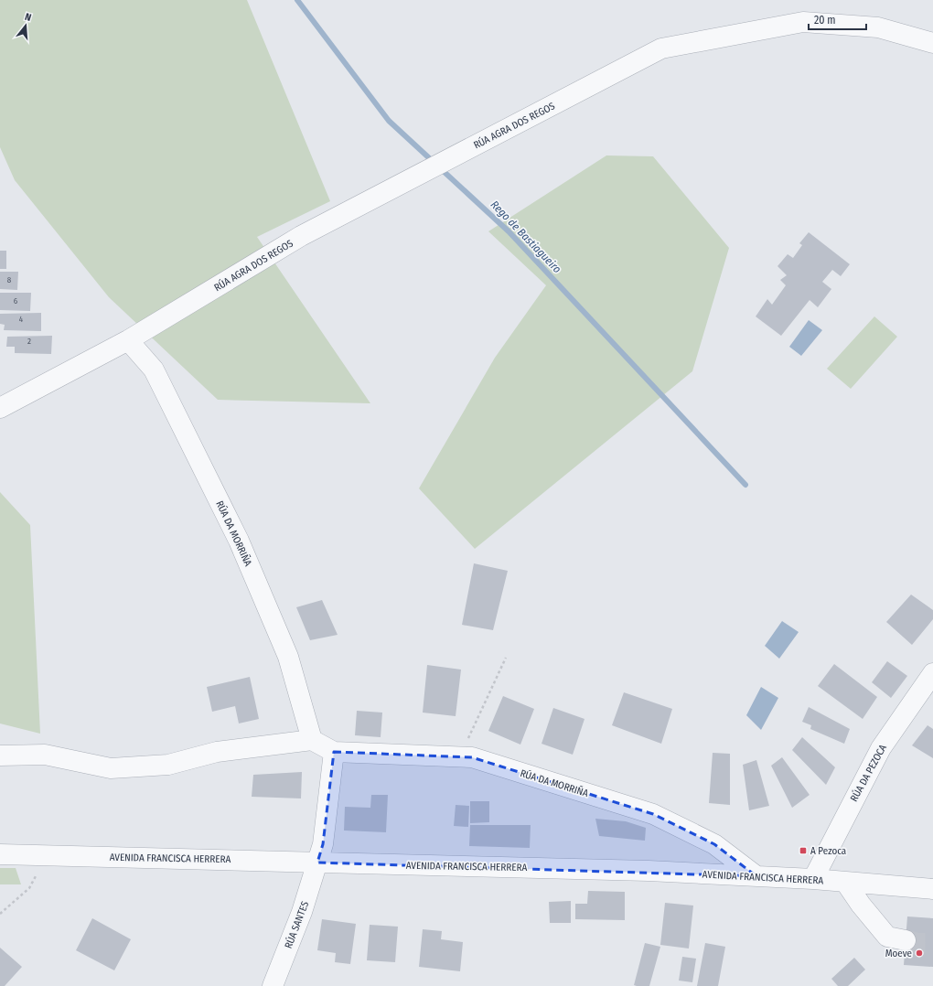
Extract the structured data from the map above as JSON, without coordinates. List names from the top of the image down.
{
  "streets": {
    "street": [
      "RÚA AGRA DOS REGOS",
      "RÚA DA MORRIÑA",
      "RÚA DA PEZOCA",
      "AVENIDA FRANCISCA HERRERA",
      "RÚA SANTES"
    ]
  },
  "crossings": [
    ["RÚA AGRA DOS REGOS", "RÚA DA MORRIÑA"],
    ["RÚA DA MORRIÑA", "AVENIDA FRANCISCA HERRERA"],
    ["RÚA DA PEZOCA", "AVENIDA FRANCISCA HERRERA"],
    ["AVENIDA FRANCISCA HERRERA", "RÚA SANTES"]
  ],
  "water": ["Rego de Bastiagueiro"],
  "places": {
    "transit": ["A Pezoca"],
    "other": ["Moeve"]
  },
  "house_numbers": [
    "8",
    "6",
    "4",
    "2"
  ],
  "scale_bar": "20 m",
  "north": "top"
}
